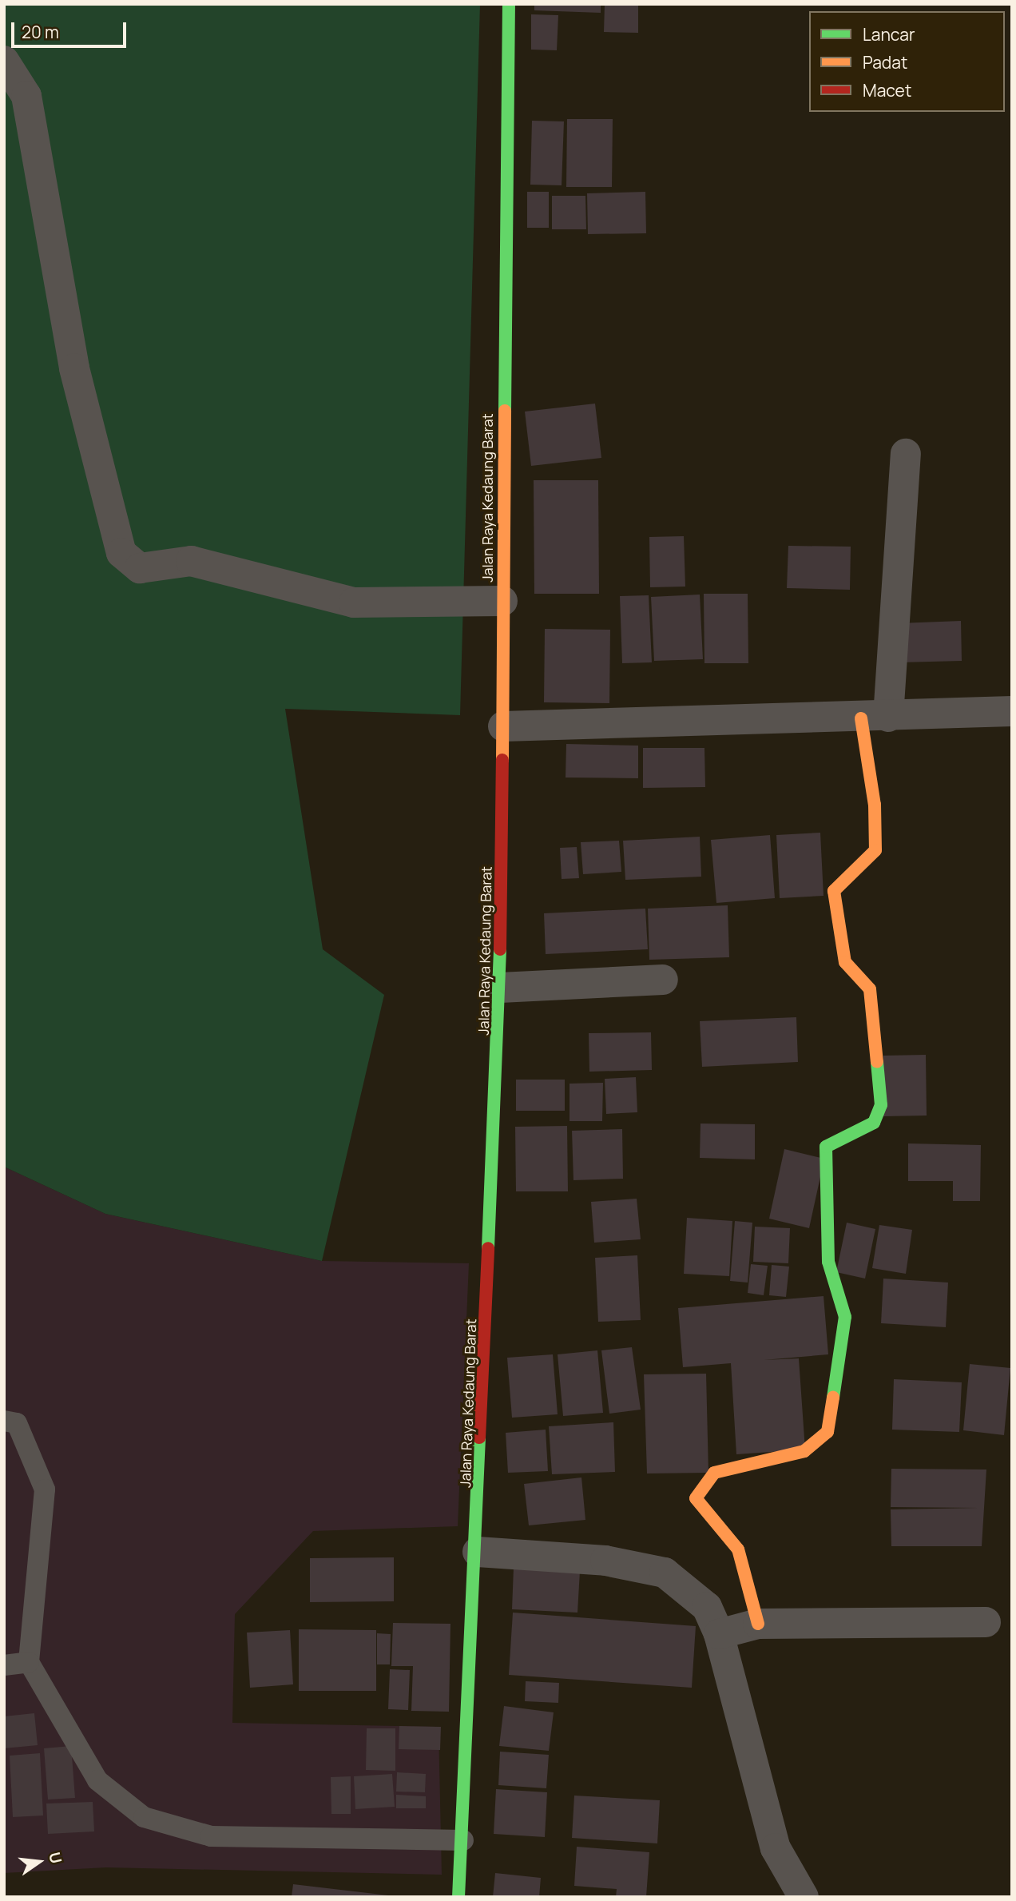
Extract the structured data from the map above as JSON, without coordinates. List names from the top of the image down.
{
  "streets": {
    "street": ["Jalan Raya Kedaung Barat"]
  },
  "legend": ["Lancar", "Padat", "Macet"],
  "scale_bar": "20 m",
  "north": "right"
}
